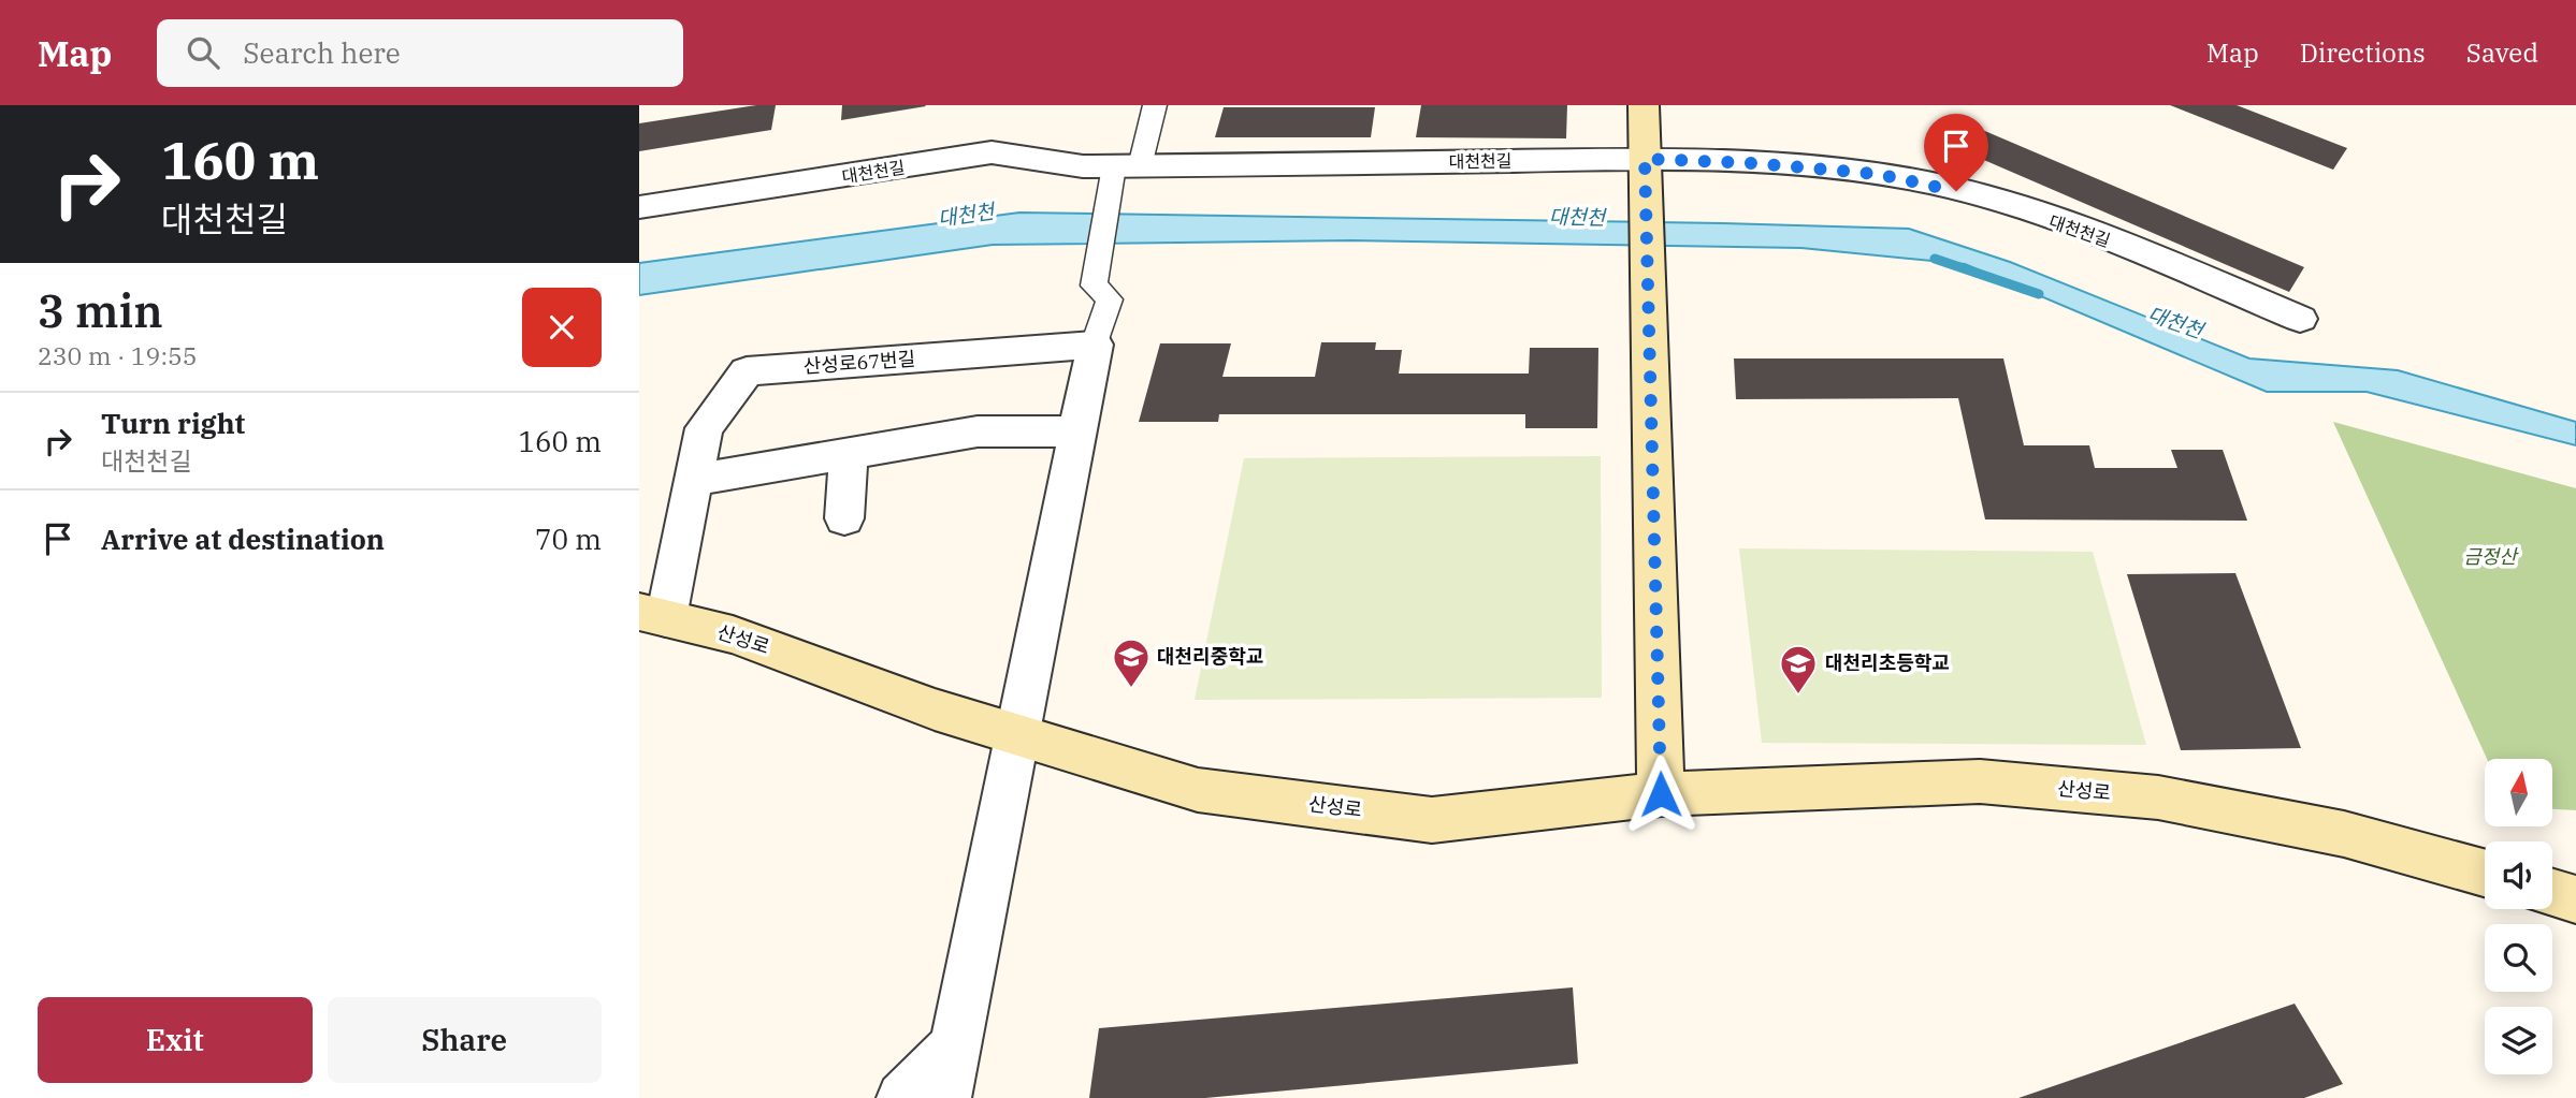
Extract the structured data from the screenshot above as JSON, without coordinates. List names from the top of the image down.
{
  "streets": {
    "main road": ["산성로"],
    "street": ["대천천길", "산성로67번길"]
  },
  "crossings": [
    ["산성로67번길", "산성로"]
  ],
  "water": ["대천천"],
  "parks": ["금정산"],
  "places": {
    "school or university": ["대천리중학교", "대천리초등학교"]
  },
  "north": "top",
  "page": {
    "header": "Map",
    "search": "Search here",
    "nav": ["Map", "Directions", "Saved"],
    "turn": ["160 m", "대천천길"],
    "heading": ["3 min", "230 m · 19:55"],
    "list": [
      {
        "name": "Turn right",
        "note": "대천천길",
        "value": "160 m"
      },
      {
        "name": "Arrive at destination",
        "value": "70 m"
      }
    ],
    "buttons": ["Exit", "Share"]
  }
}
